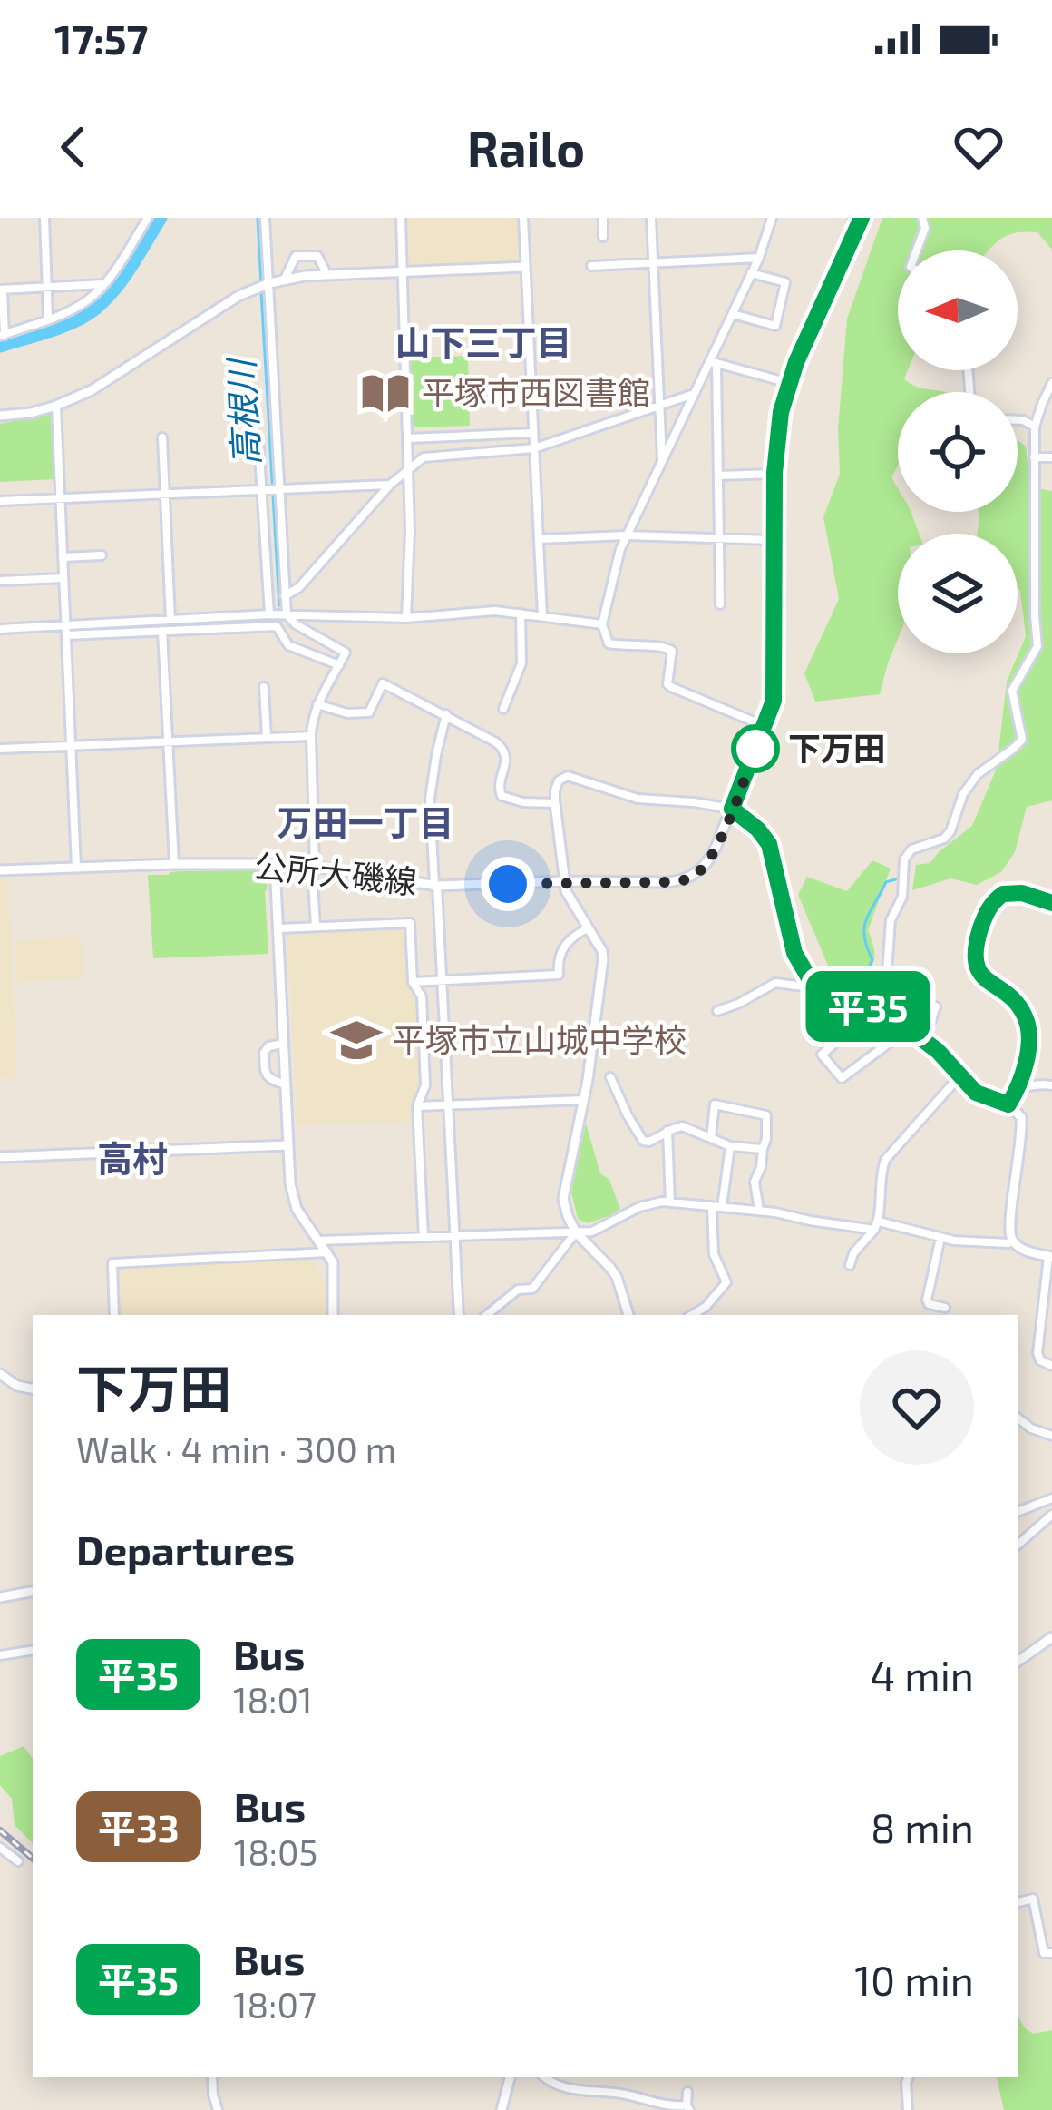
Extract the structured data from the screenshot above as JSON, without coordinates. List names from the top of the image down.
{
  "streets": {
    "street": ["公所大磯線"]
  },
  "districts": ["山下三丁目", "万田一丁目", "高村"],
  "water": ["高根川"],
  "places": {
    "library": ["平塚市西図書館"],
    "other": ["下万田"],
    "school or university": ["平塚市立山城中学校"]
  },
  "lines": ["bus line 平35"],
  "north": "left",
  "page": {
    "status": "17:57",
    "header": "Railo",
    "on_map": "平35",
    "heading": [
      ["下万田", "Walk · 4 min · 300 m"],
      "Departures"
    ],
    "list": [
      {
        "mark": "平35",
        "name": "Bus",
        "note": "18:01",
        "value": "4 min"
      },
      {
        "mark": "平33",
        "name": "Bus",
        "note": "18:05",
        "value": "8 min"
      },
      {
        "mark": "平35",
        "name": "Bus",
        "note": "18:07",
        "value": "10 min"
      }
    ]
  }
}
